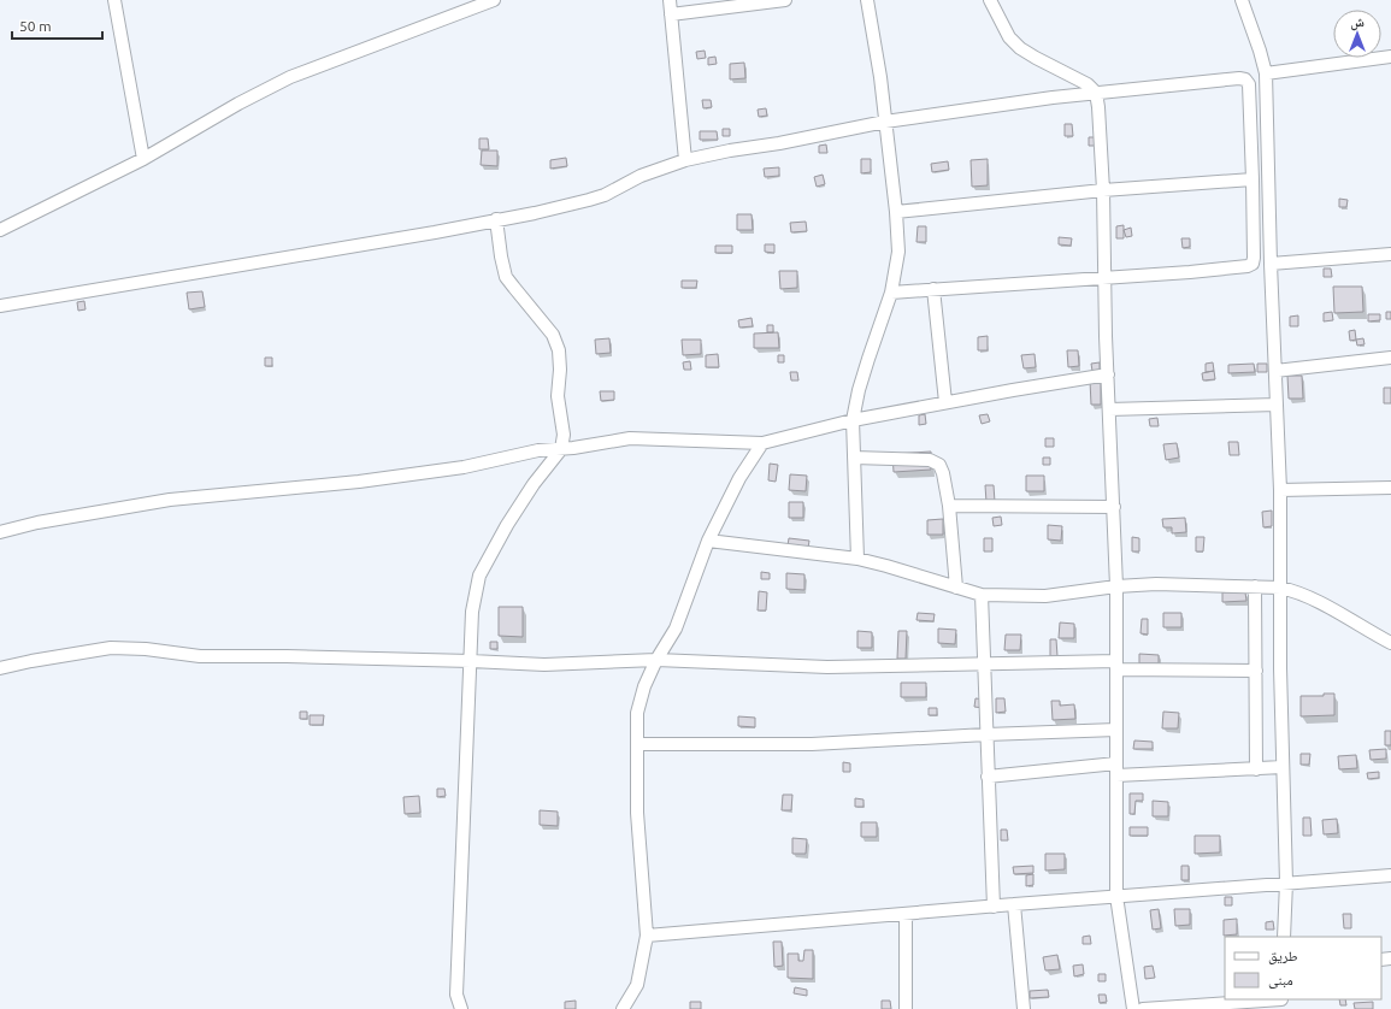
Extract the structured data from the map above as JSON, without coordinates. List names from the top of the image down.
{
  "legend": ["طريق", "مبنى"],
  "scale_bar": "50 m",
  "north": "top"
}
